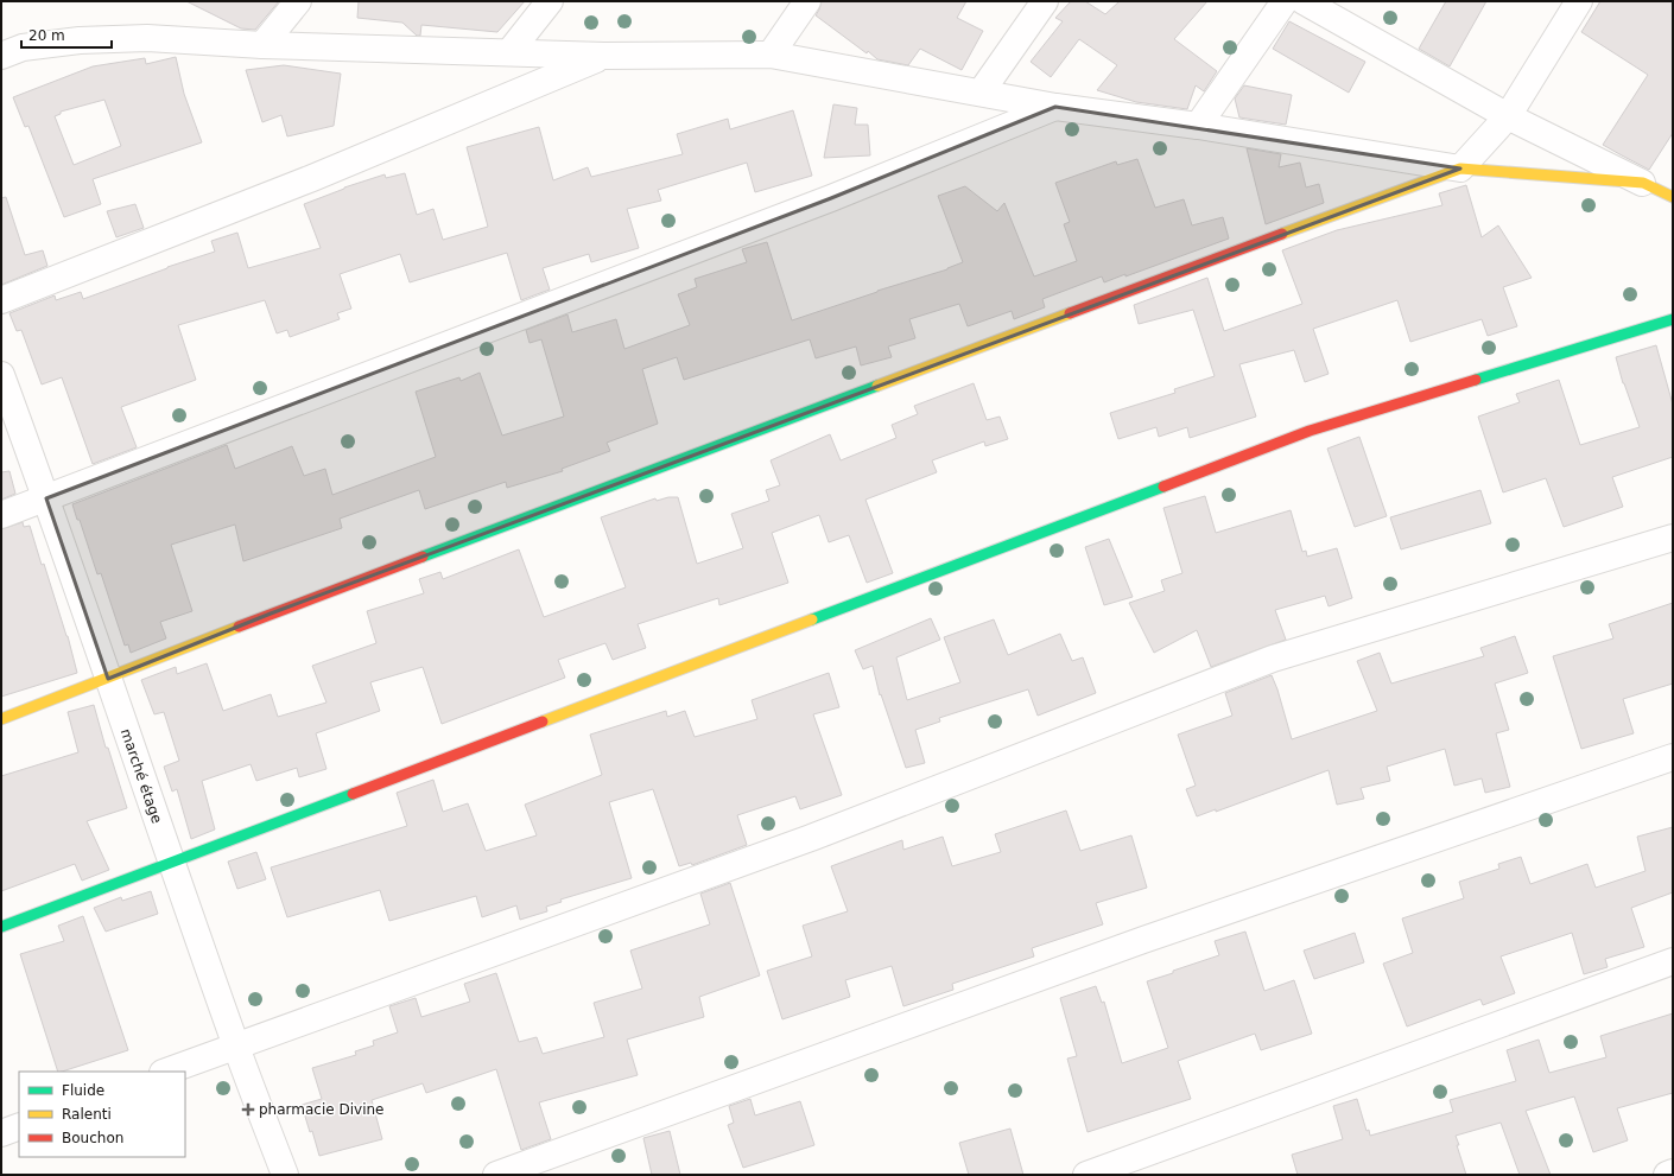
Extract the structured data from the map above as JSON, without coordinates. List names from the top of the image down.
{
  "streets": {
    "street": ["marché étage"]
  },
  "places": {
    "health": ["pharmacie Divine"]
  },
  "legend": ["Fluide", "Ralenti", "Bouchon"],
  "scale_bar": "20 m"
}
